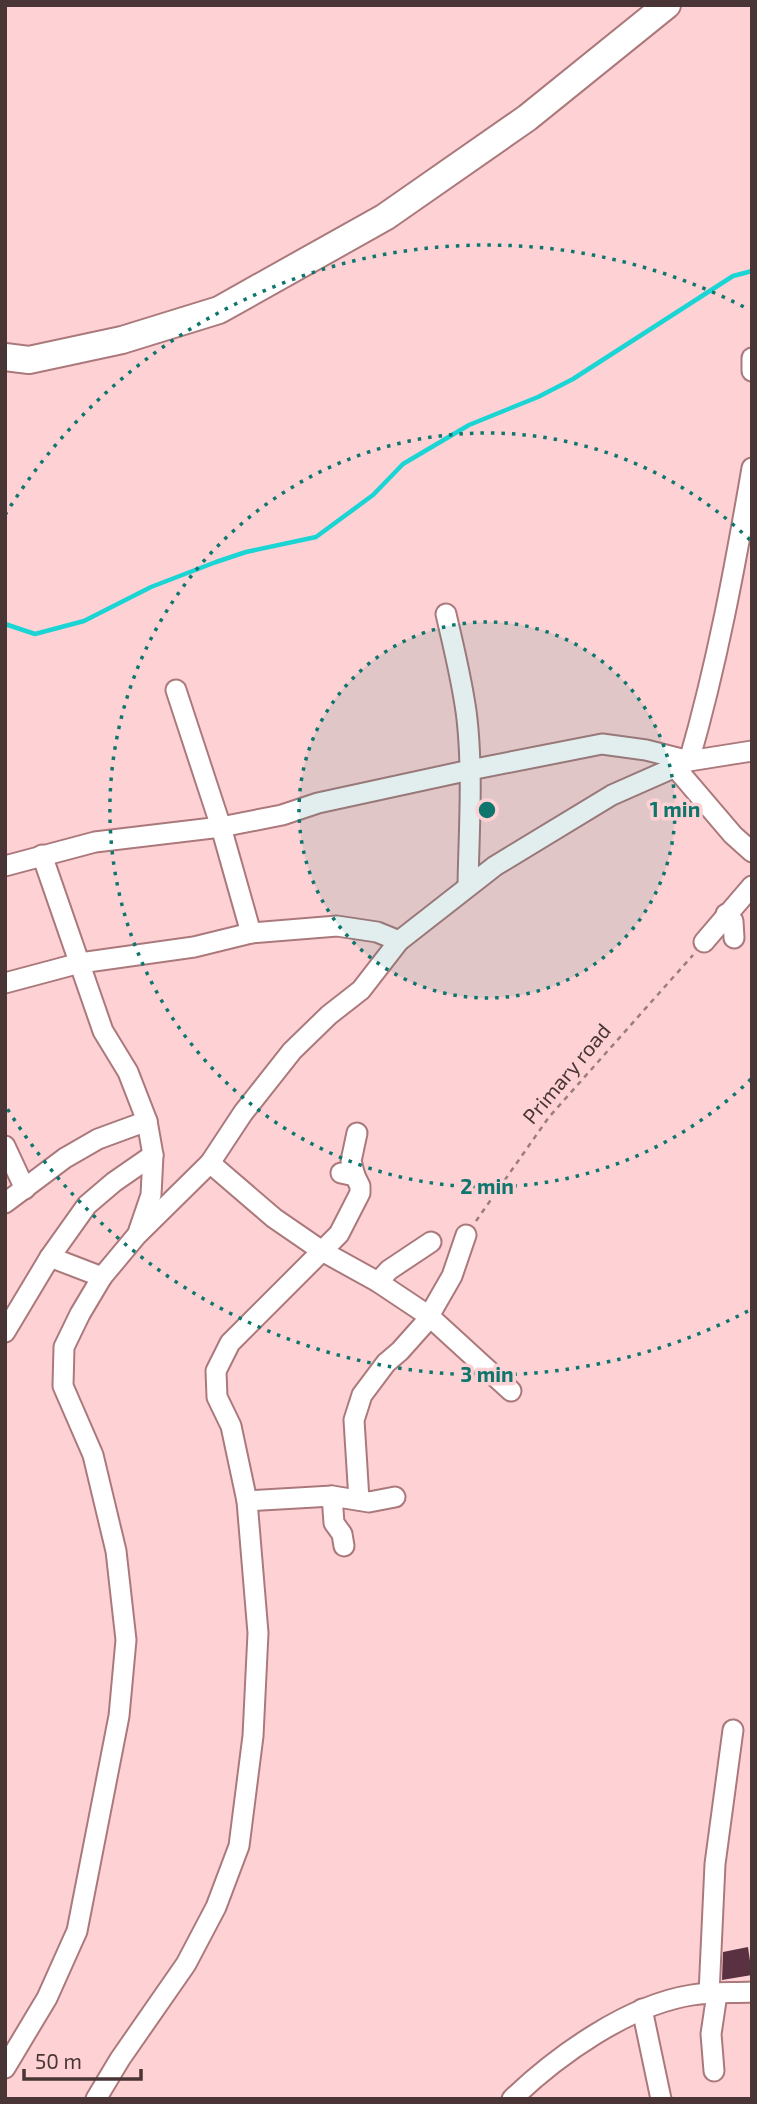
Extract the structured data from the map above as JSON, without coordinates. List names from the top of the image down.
{
  "streets": {
    "path": ["Primary road"]
  },
  "scale_bar": "50 m",
  "rings": ["1 min", "2 min", "3 min"]
}
